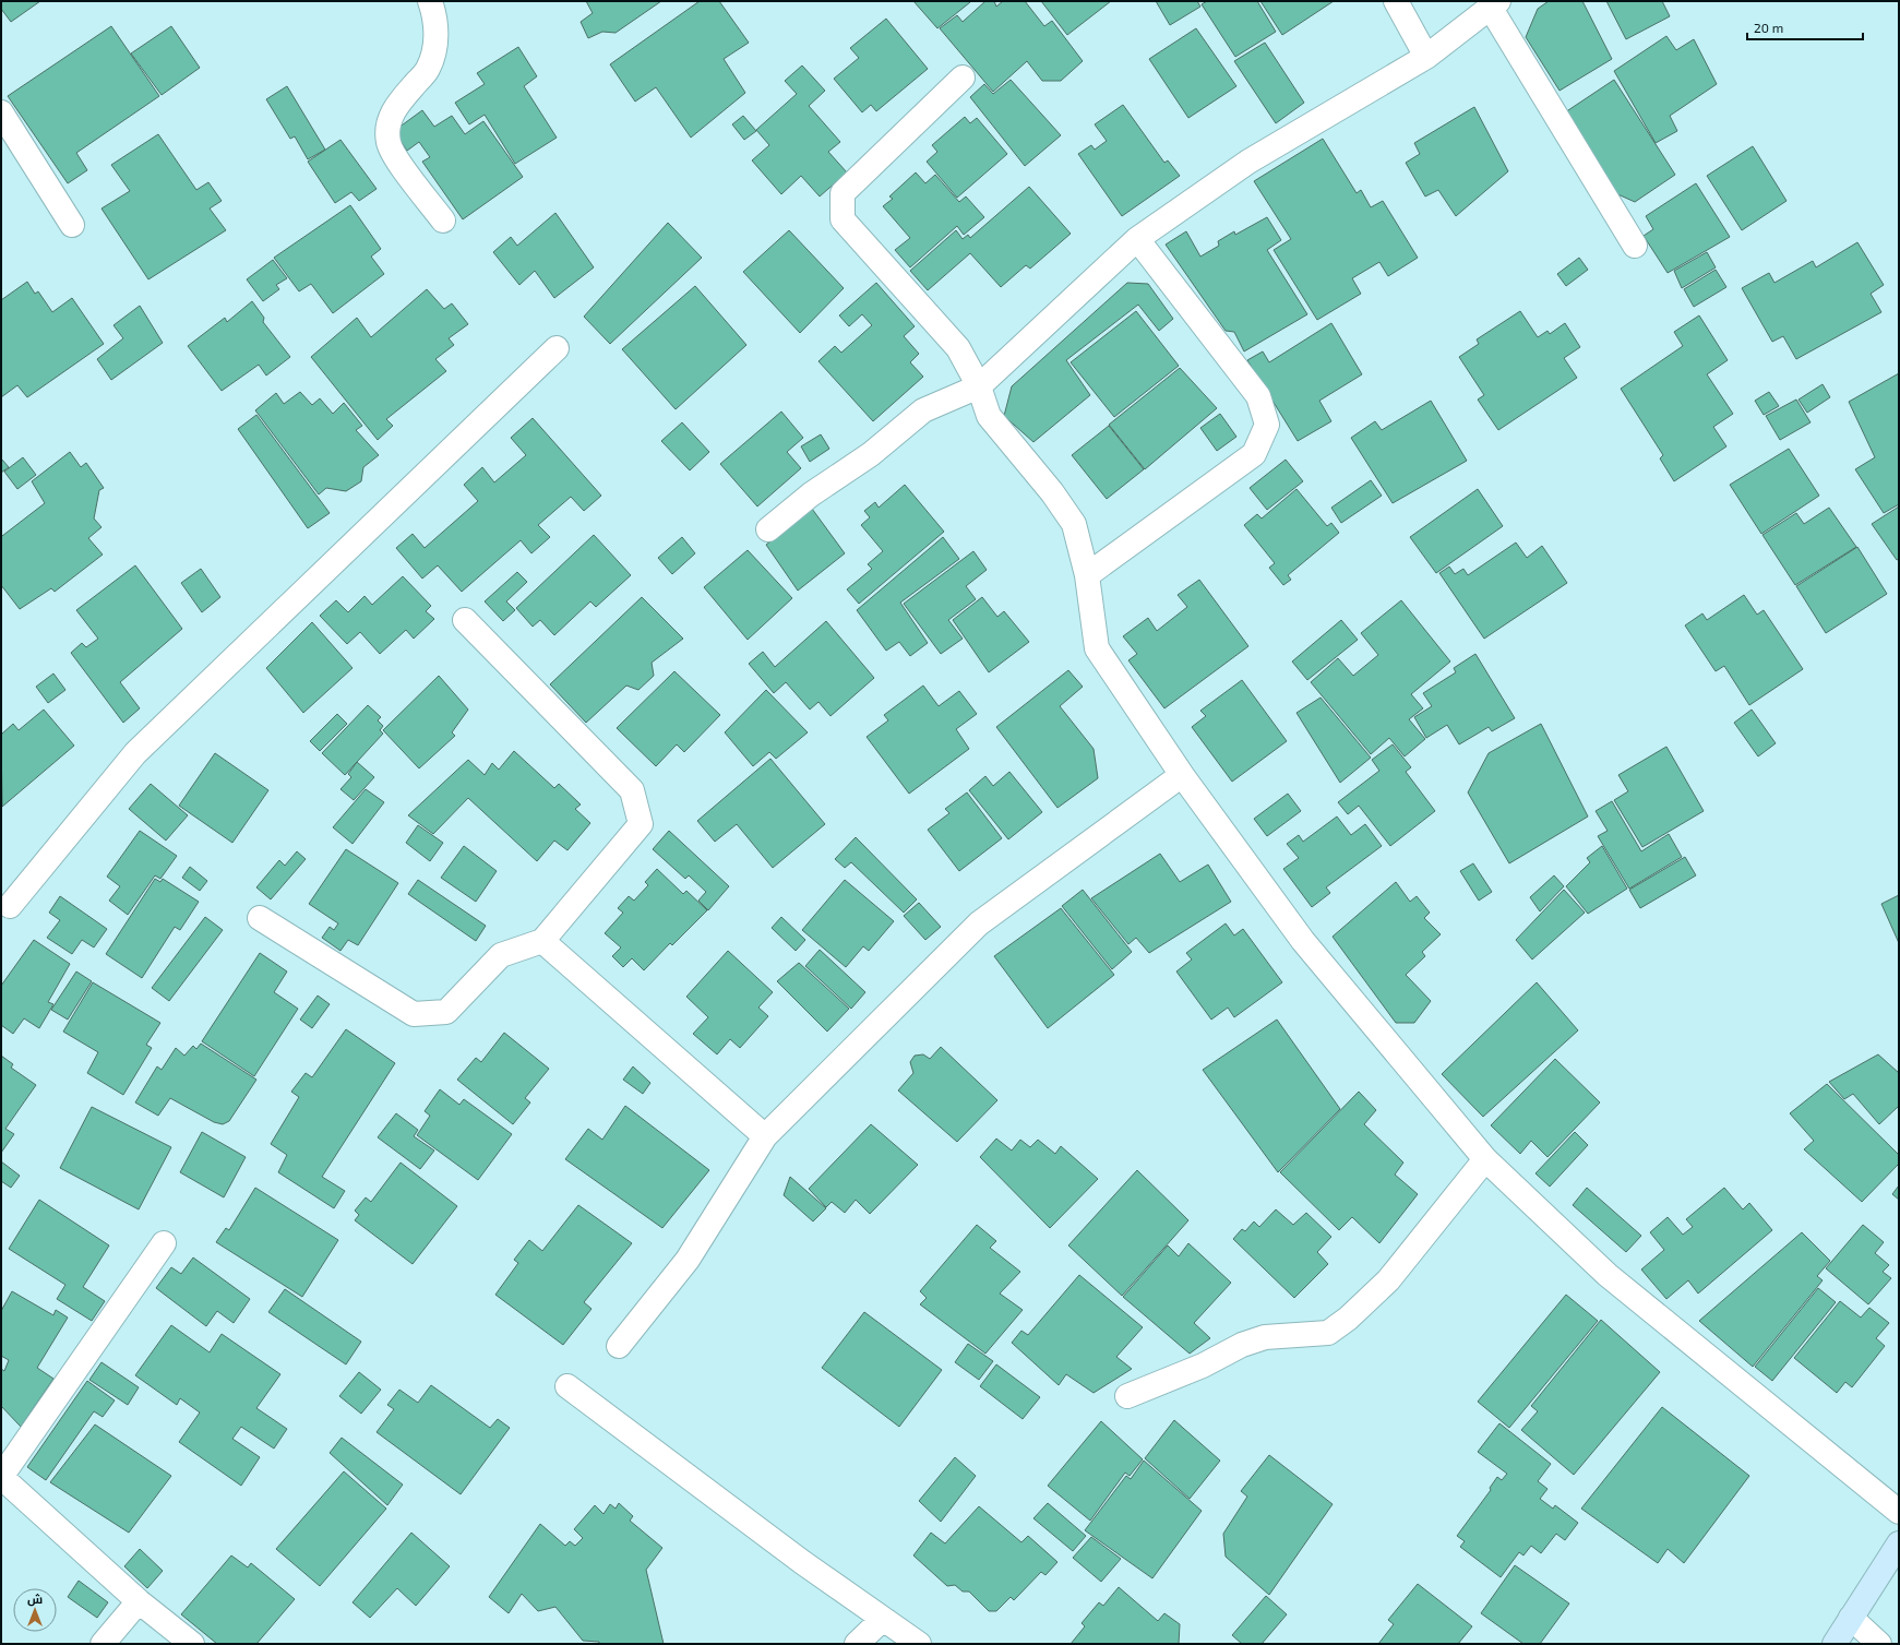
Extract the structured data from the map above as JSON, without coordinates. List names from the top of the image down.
{
  "scale_bar": "20 m",
  "north": "top"
}
